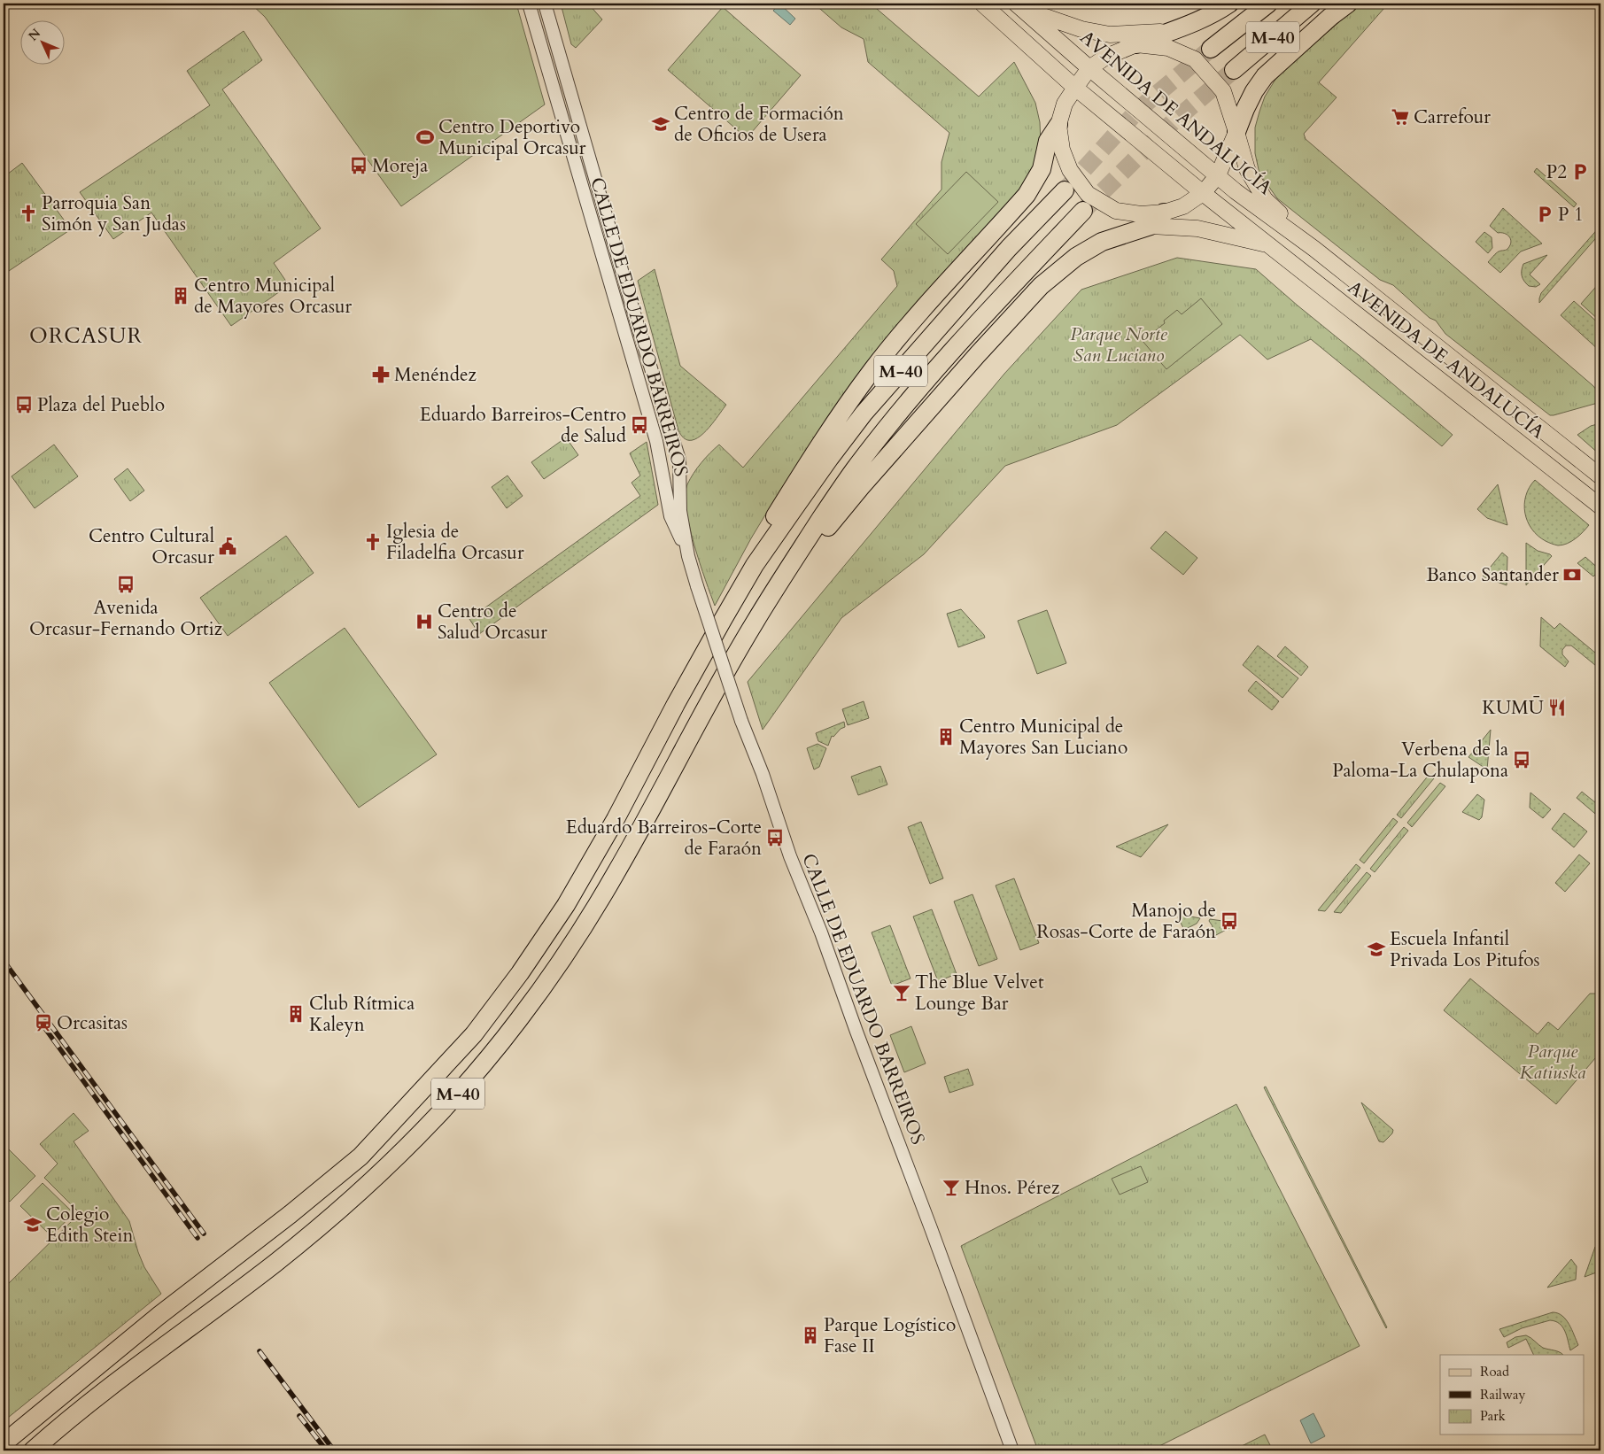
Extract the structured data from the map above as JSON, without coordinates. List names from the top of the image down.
{
  "streets": {
    "highway": ["M-40"],
    "main road": ["AVENIDA DE ANDALUCÍA"],
    "street": ["CALLE DE EDUARDO BARREIROS"]
  },
  "districts": ["ORCASUR"],
  "parks": ["Parque Norte San Luciano", "Parque Katiuska"],
  "places": {
    "supermarket": ["Carrefour"],
    "school or university": ["Centro de Formación de Oficios de Usera", "Escuela Infantil Privada Los Pitufos", "Colegio Edith Stein"],
    "sports": ["Centro Deportivo Municipal Orcasur"],
    "bus stop": [
      "Moreja",
      "Plaza del Pueblo",
      "Eduardo Barreiros-Centro de Salud",
      "Avenida Orcasur-Fernando Ortiz",
      "Verbena de la Paloma-La Chulapona",
      "Eduardo Barreiros-Corte de Faraón",
      "Manojo de Rosas-Corte de Faraón"
    ],
    "parking": ["P2", "P 1"],
    "church": ["Parroquia San Simón y San Judas", "Iglesia de Filadelfia Orcasur"],
    "building": [
      "Centro Municipal de Mayores Orcasur",
      "Centro Municipal de Mayores San Luciano",
      "Club Rítmica Kaleyn",
      "Parque Logístico Fase II"
    ],
    "pharmacy": ["Menéndez"],
    "public building": ["Centro Cultural Orcasur"],
    "bank": ["Banco Santander"],
    "hospital": ["Centro de Salud Orcasur"],
    "restaurant": ["KUMŪ"],
    "bar": ["The Blue Velvet Lounge Bar", "Hnos. Pérez"],
    "station": ["Orcasitas"]
  },
  "legend": ["Road", "Railway", "Park"],
  "north": "top left"
}
